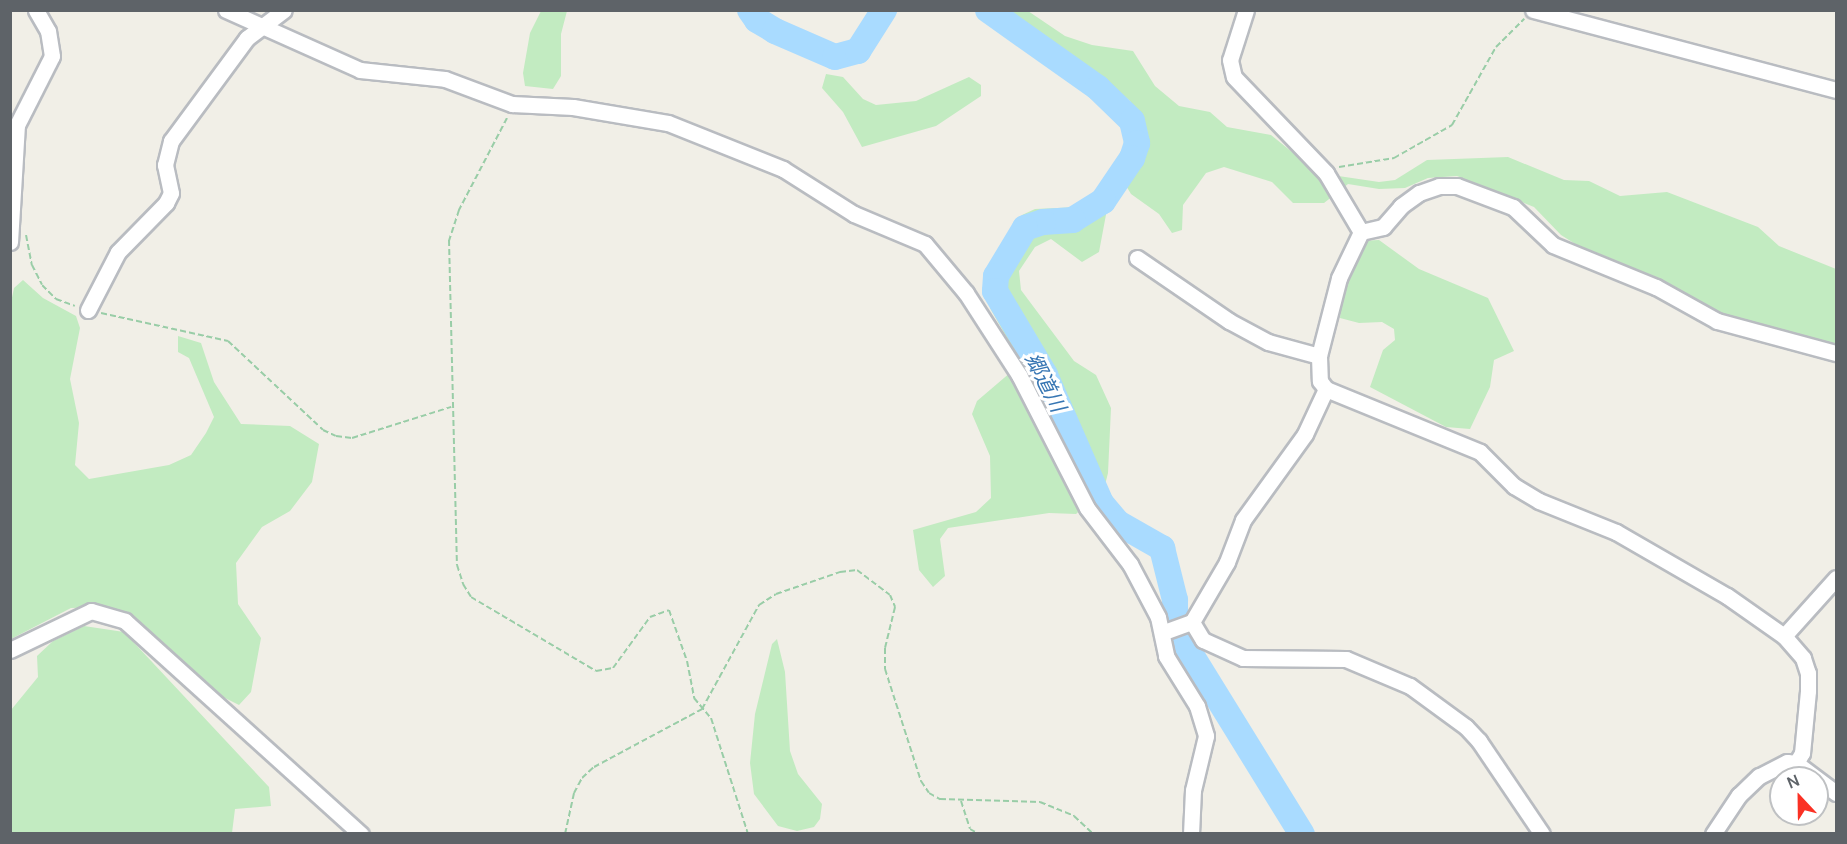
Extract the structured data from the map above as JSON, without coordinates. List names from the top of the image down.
{
  "water": ["郷道川"],
  "north": "top"
}
